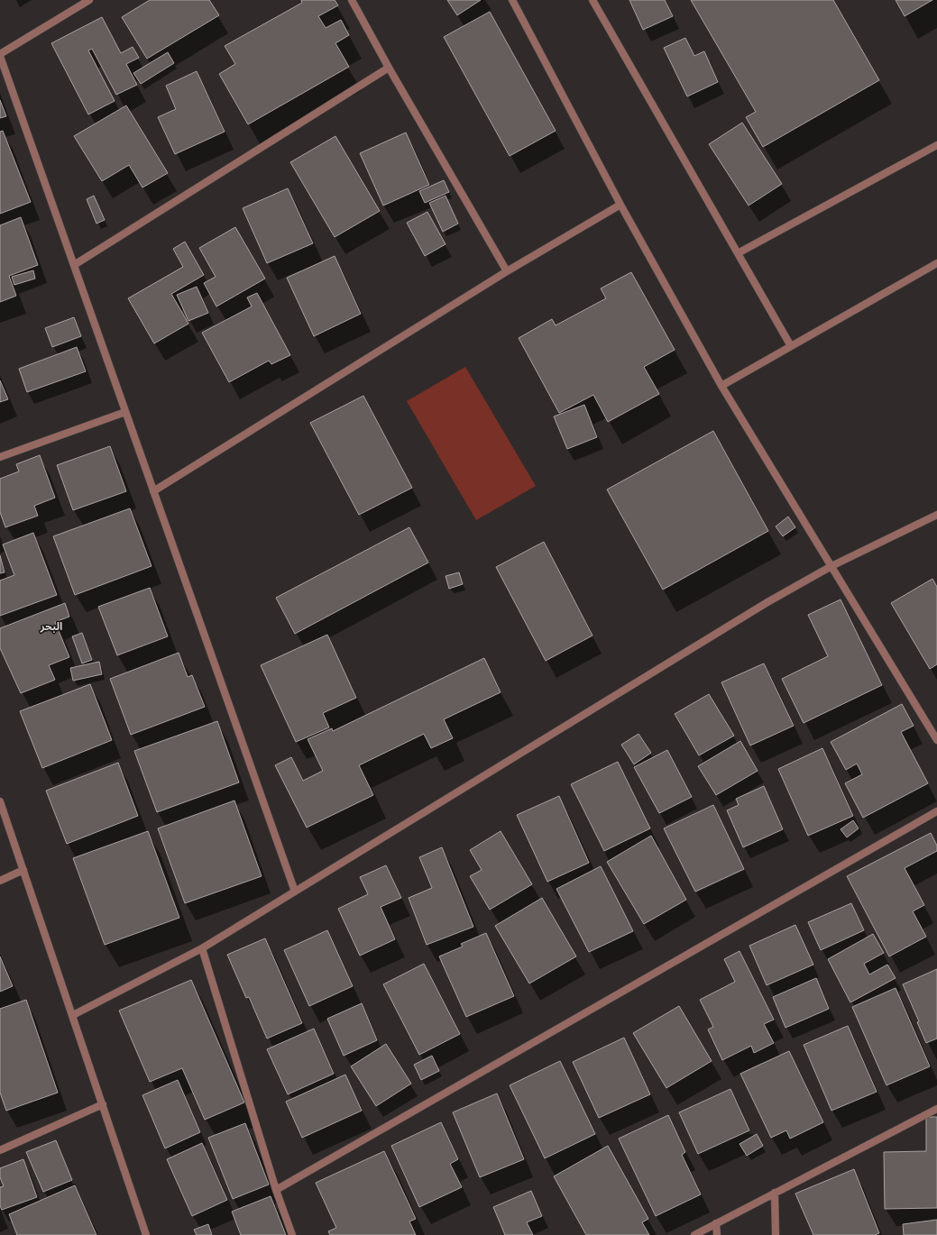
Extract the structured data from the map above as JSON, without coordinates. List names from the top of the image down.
{
  "districts": ["البحر"]
}
